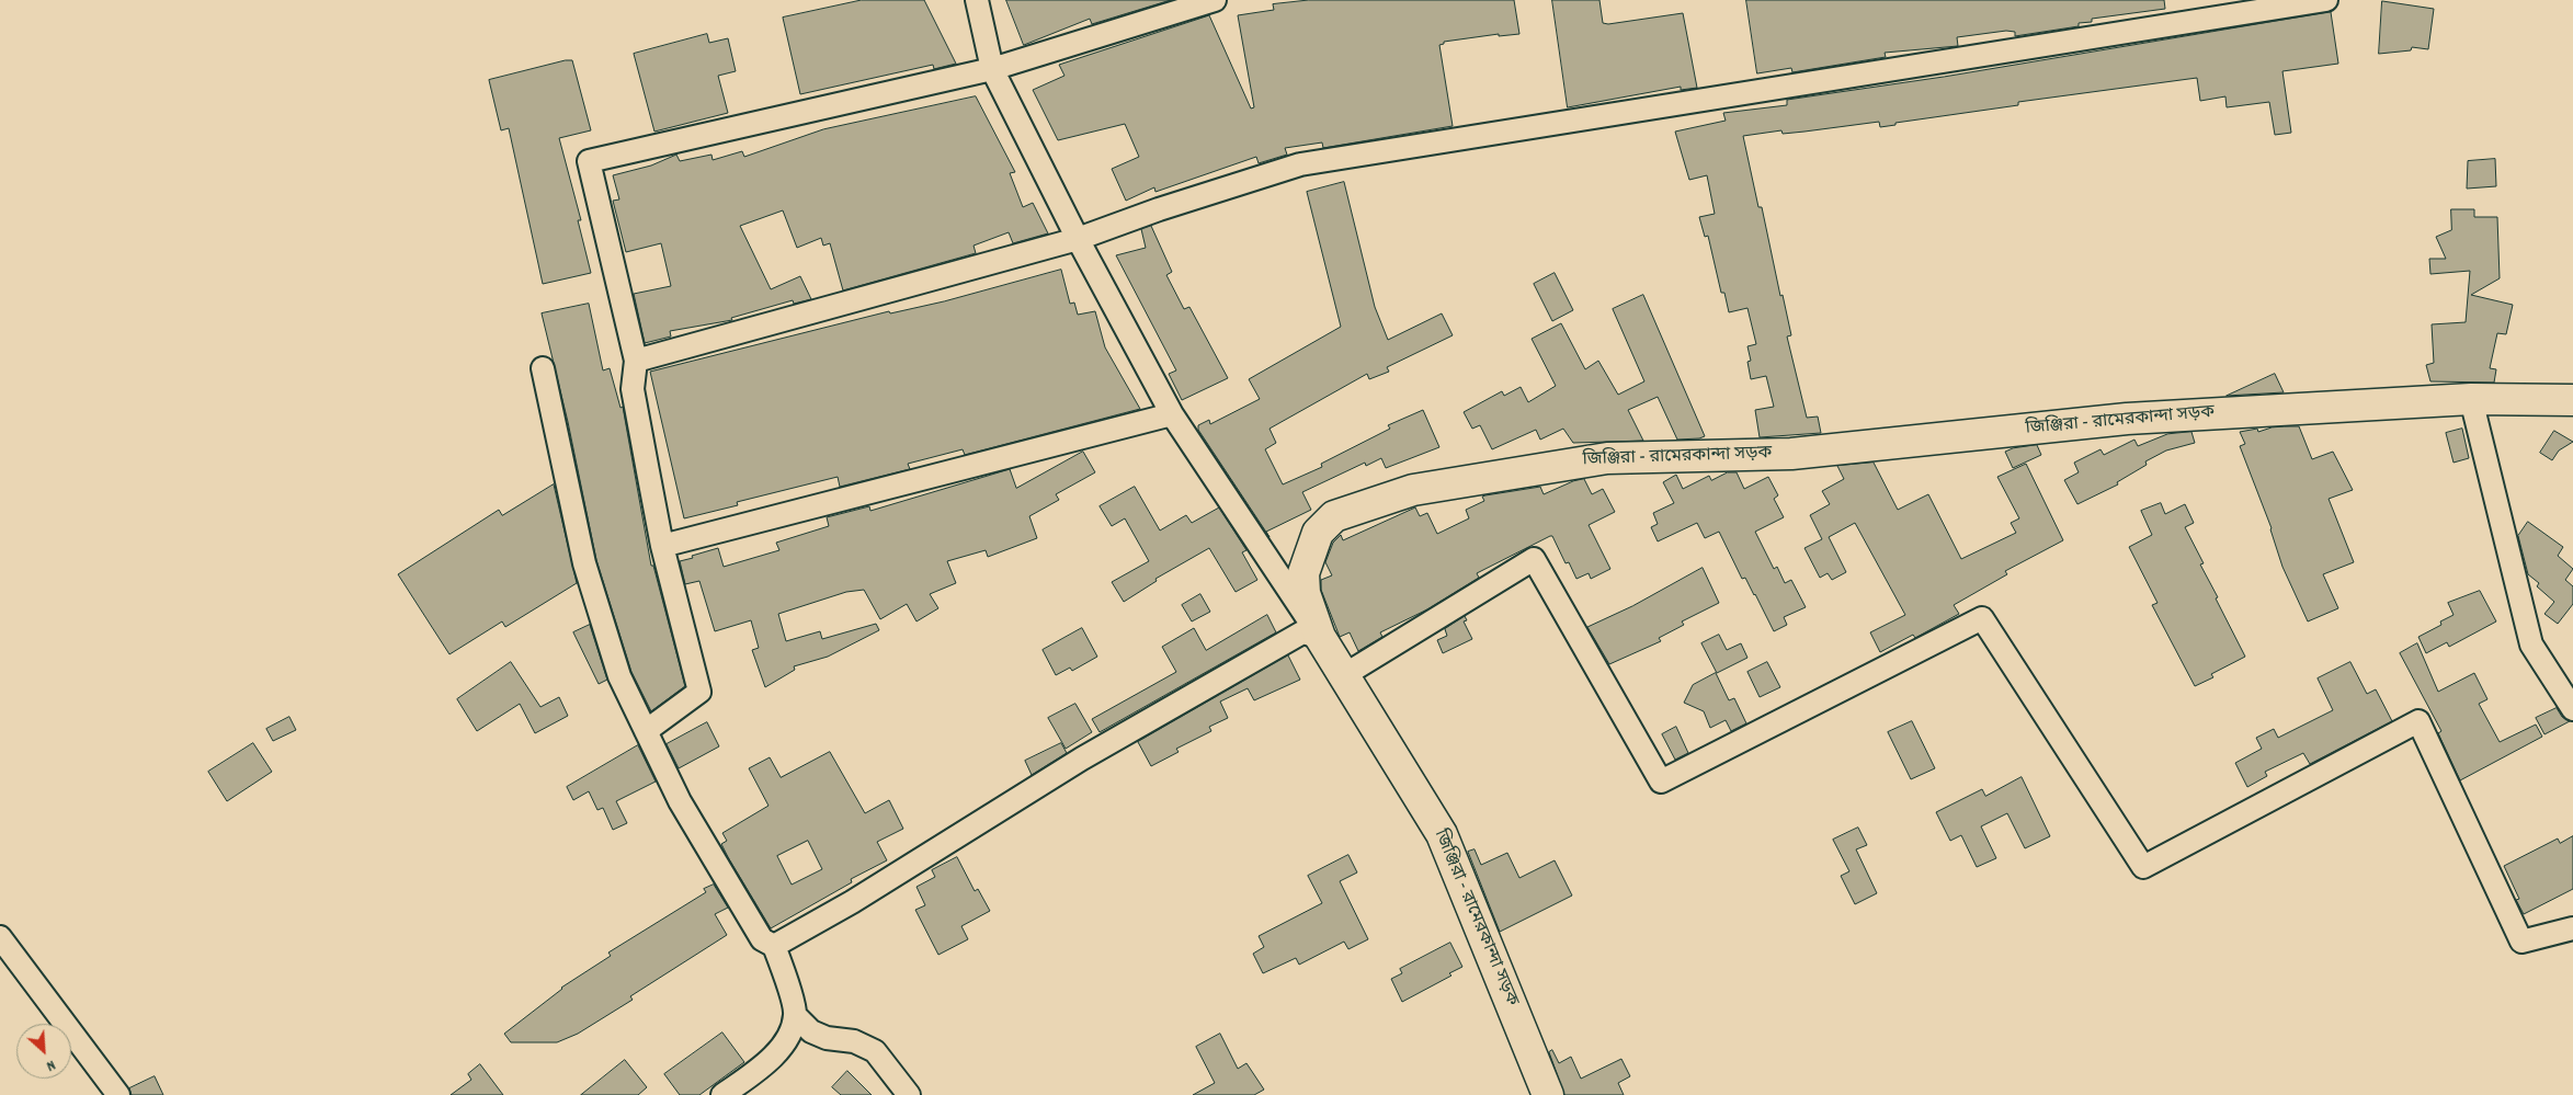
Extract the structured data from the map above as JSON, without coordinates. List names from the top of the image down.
{
  "streets": {
    "main road": ["জিঞ্জিরা - রামেরকান্দা সড়ক"]
  },
  "north": "bottom right"
}
